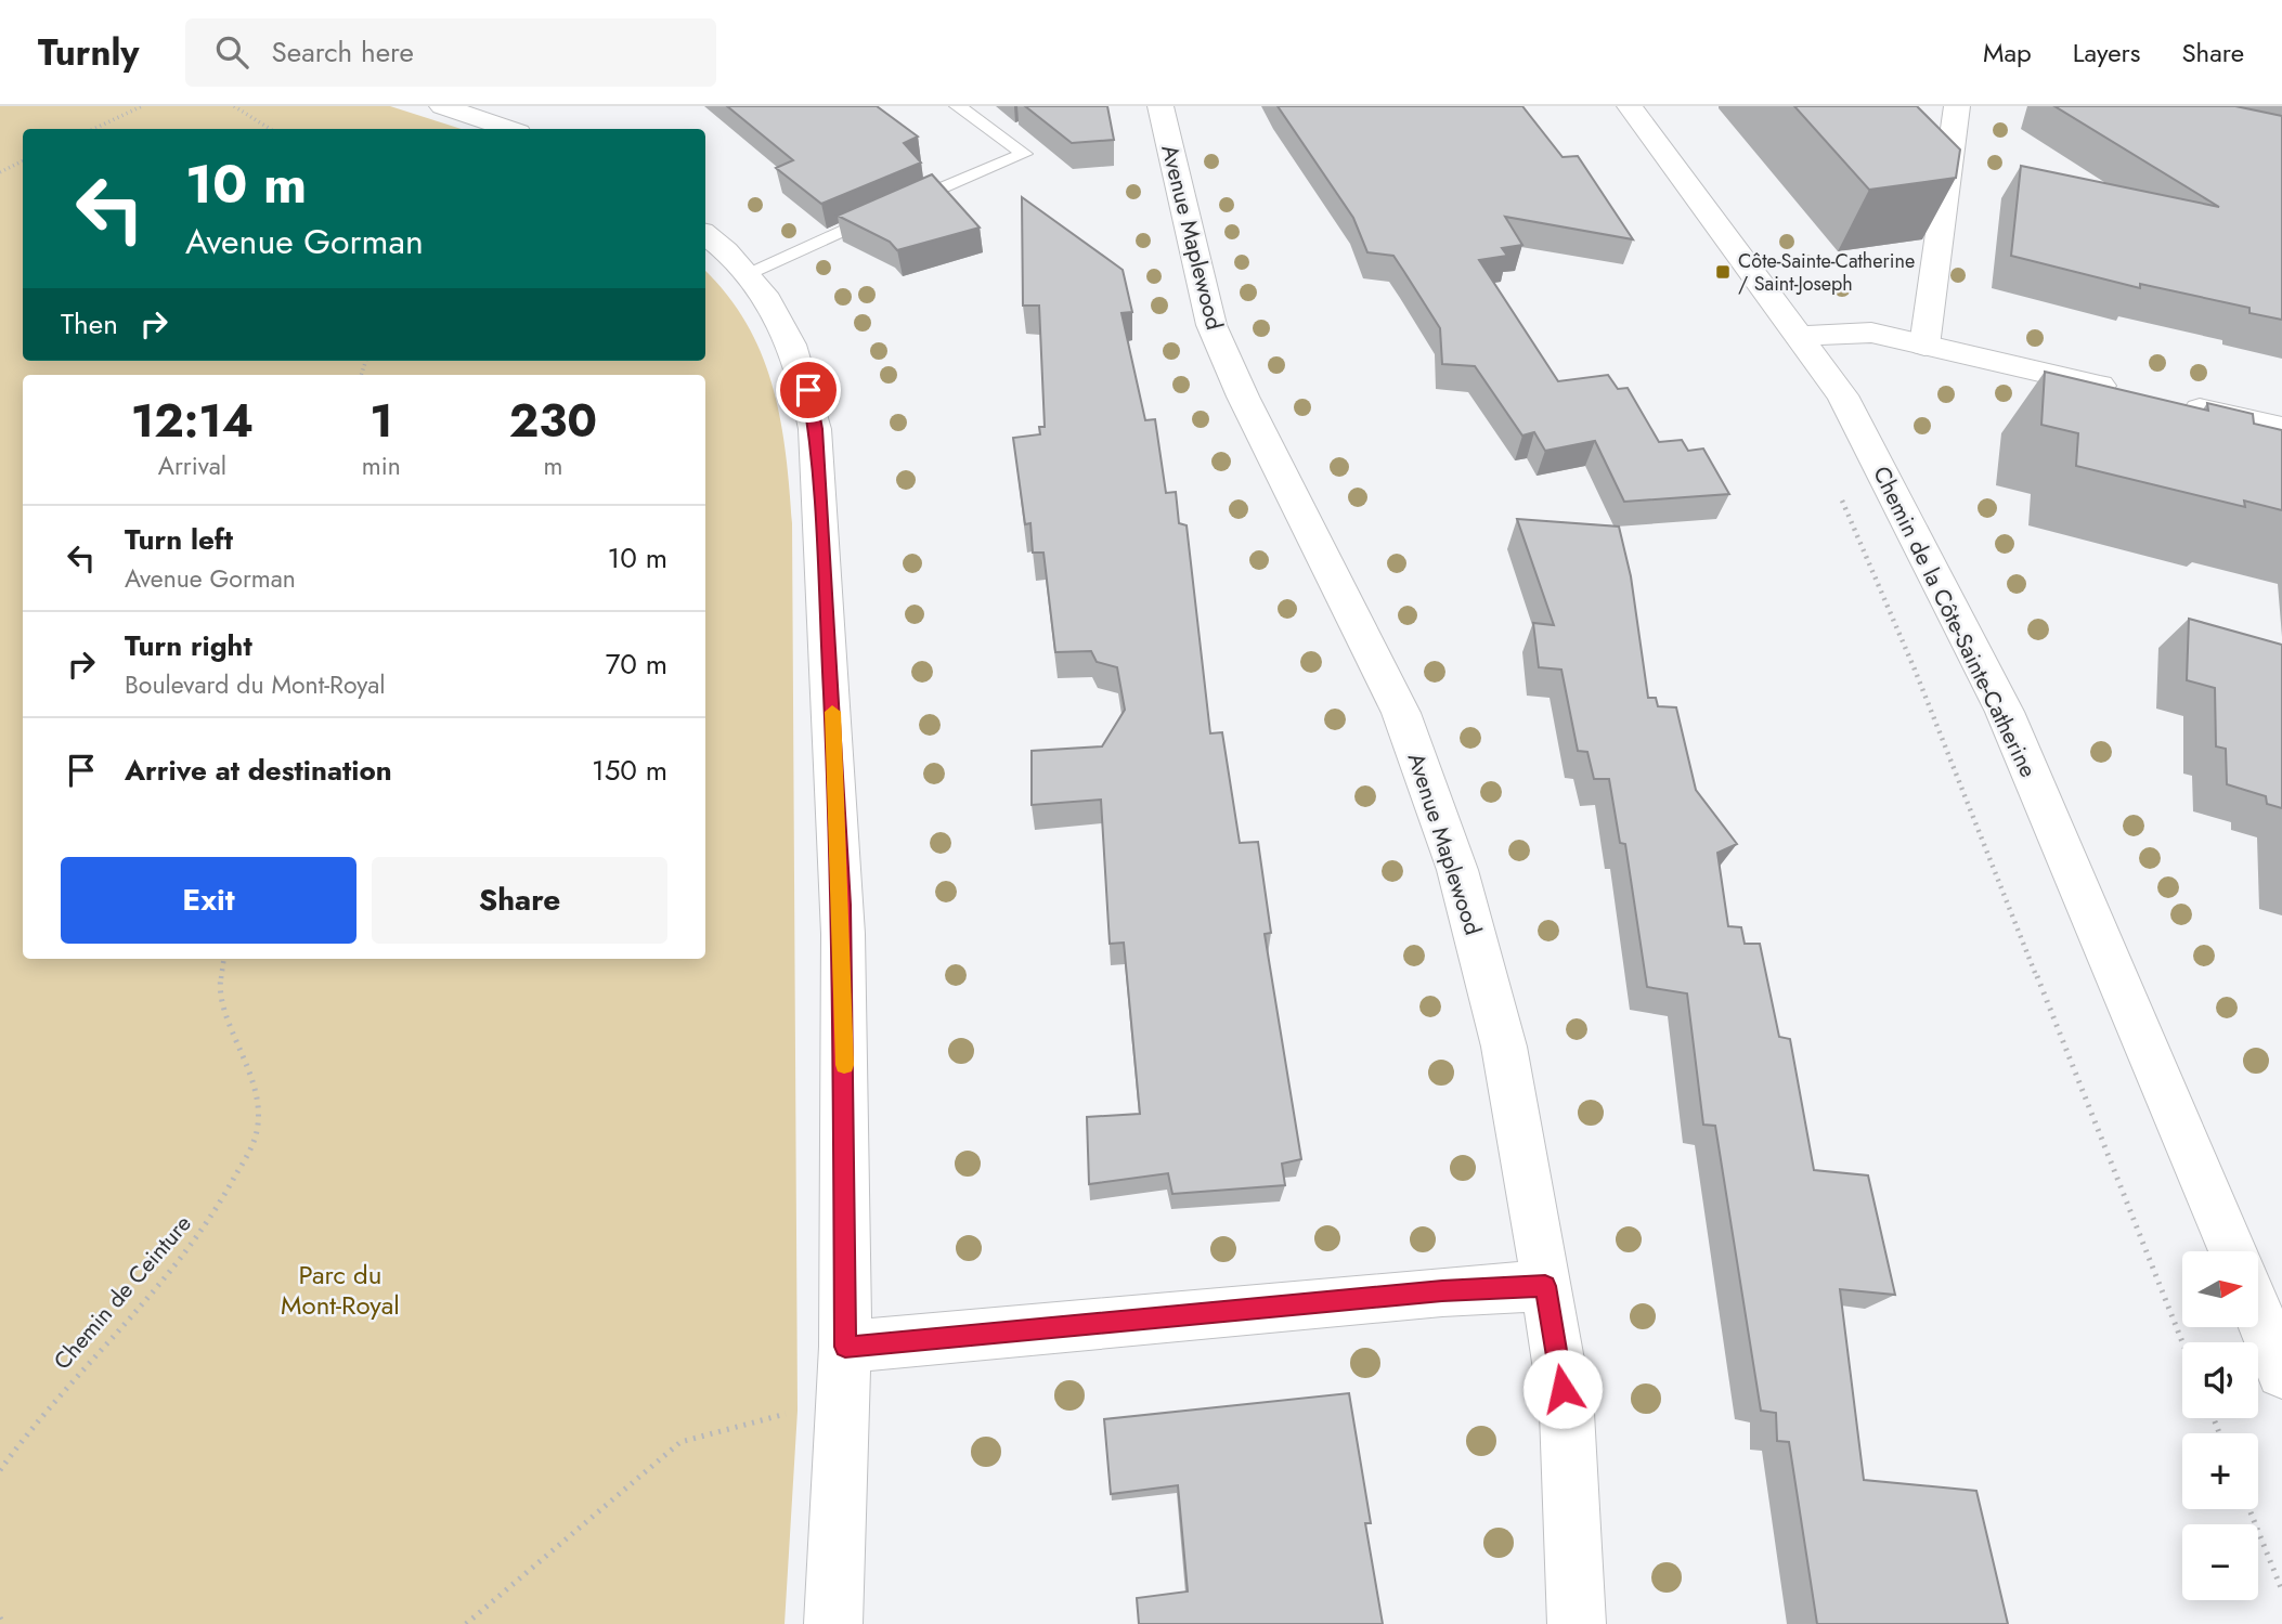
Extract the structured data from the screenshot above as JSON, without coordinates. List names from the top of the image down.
{
  "streets": {
    "street": ["Avenue Maplewood", "Chemin de la Côte-Sainte-Catherine"],
    "path": ["Chemin de Ceinture"]
  },
  "parks": ["Parc du Mont-Royal"],
  "places": {
    "transit": ["Côte-Sainte-Catherine / Saint-Joseph"]
  },
  "north": "right",
  "page": {
    "header": "Turnly",
    "search": "Search here",
    "nav": ["Map", "Layers", "Share"],
    "turn": ["10 m", "Avenue Gorman"],
    "then": "Then",
    "eta": [
      "12:14",
      "Arrival",
      "1",
      "min",
      "230",
      "m"
    ],
    "list": [
      {
        "name": "Turn left",
        "note": "Avenue Gorman",
        "value": "10 m"
      },
      {
        "name": "Turn right",
        "note": "Boulevard du Mont-Royal",
        "value": "70 m"
      },
      {
        "name": "Arrive at destination",
        "value": "150 m"
      }
    ],
    "buttons": ["Exit", "Share"],
    "map_buttons": ["+", "−"]
  }
}
